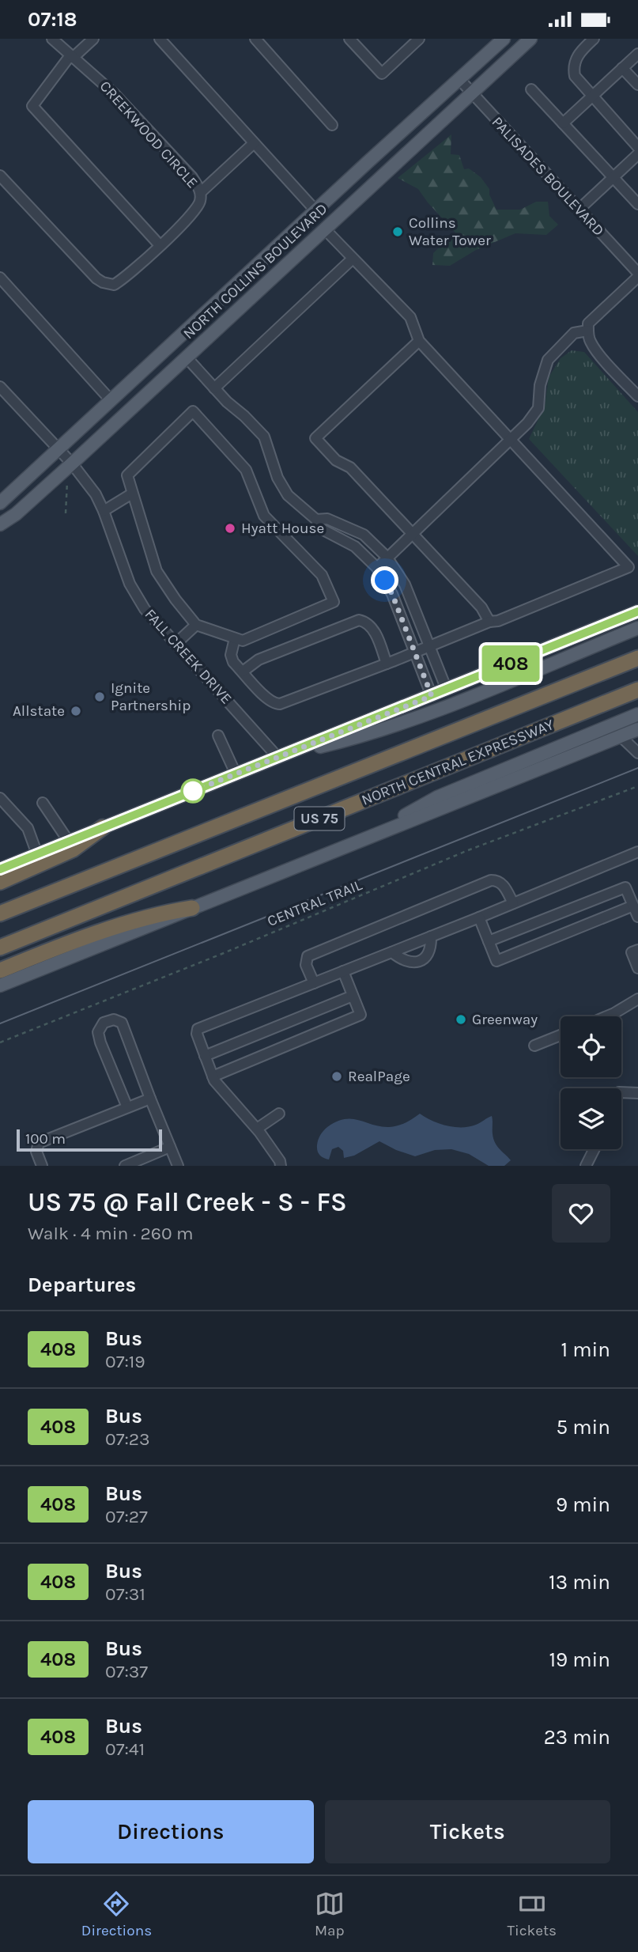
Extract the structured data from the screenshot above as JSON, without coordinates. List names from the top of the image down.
{
  "streets": {
    "highway": ["NORTH CENTRAL EXPRESSWAY", "US 75"],
    "main road": ["NORTH COLLINS BOULEVARD"],
    "street": ["CREEKWOOD CIRCLE", "PALISADES BOULEVARD", "FALL CREEK DRIVE"],
    "path": ["CENTRAL TRAIL"]
  },
  "crossings": [
    ["PALISADES BOULEVARD", "NORTH COLLINS BOULEVARD"],
    ["NORTH COLLINS BOULEVARD", "FALL CREEK DRIVE"]
  ],
  "places": [
    "Collins Water Tower",
    "Hyatt House",
    "Ignite Partnership",
    "Allstate",
    "Greenway",
    "RealPage"
  ],
  "lines": ["bus line 408"],
  "scale_bar": "100 m",
  "page": {
    "status": "07:18",
    "on_map": "408",
    "scale": "100 m",
    "heading": [
      ["US 75 @ Fall Creek - S - FS", "Walk · 4 min · 260 m"],
      "Departures"
    ],
    "list": [
      {
        "mark": "408",
        "name": "Bus",
        "note": "07:19",
        "value": "1 min"
      },
      {
        "mark": "408",
        "name": "Bus",
        "note": "07:23",
        "value": "5 min"
      },
      {
        "mark": "408",
        "name": "Bus",
        "note": "07:27",
        "value": "9 min"
      },
      {
        "mark": "408",
        "name": "Bus",
        "note": "07:31",
        "value": "13 min"
      },
      {
        "mark": "408",
        "name": "Bus",
        "note": "07:37",
        "value": "19 min"
      },
      {
        "mark": "408",
        "name": "Bus",
        "note": "07:41",
        "value": "23 min"
      }
    ],
    "buttons": ["Directions", "Tickets"],
    "tabs": ["Directions", "Map", "Tickets"]
  }
}
